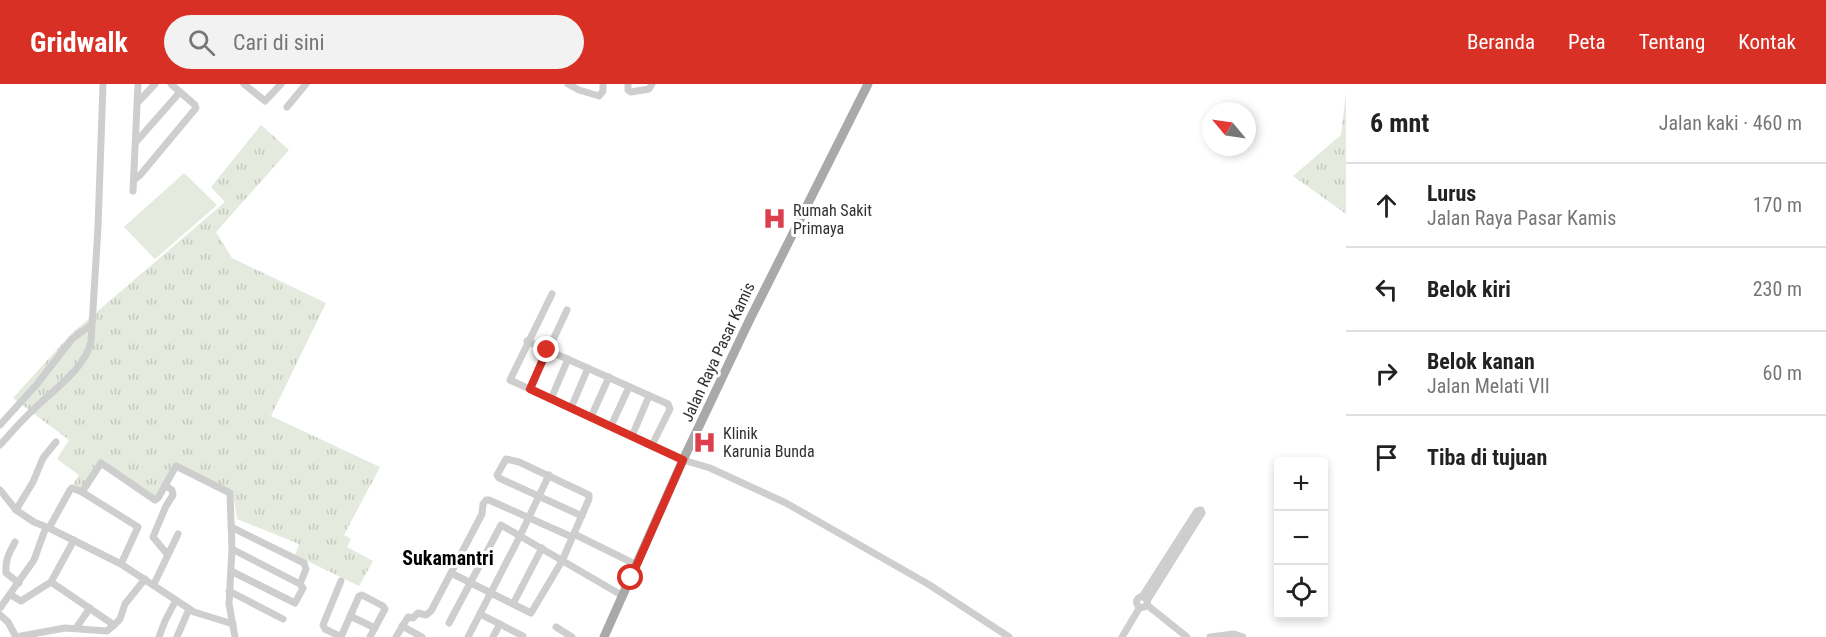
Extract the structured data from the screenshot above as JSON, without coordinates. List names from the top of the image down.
{
  "streets": {
    "main road": ["Jalan Raya Pasar Kamis"]
  },
  "districts": ["Sukamantri"],
  "places": {
    "hospital": ["Rumah Sakit Primaya", "Klinik Karunia Bunda"]
  },
  "north": "top left",
  "page": {
    "header": "Gridwalk",
    "search": "Cari di sini",
    "nav": [
      "Beranda",
      "Peta",
      "Tentang",
      "Kontak"
    ],
    "heading": ["6 mnt", "Jalan kaki · 460 m"],
    "list": [
      ["Lurus", "Jalan Raya Pasar Kamis", "170 m"],
      ["Belok kiri", "230 m"],
      ["Belok kanan", "Jalan Melati VII", "60 m"],
      "Tiba di tujuan"
    ],
    "map_buttons": ["+", "−"]
  }
}
